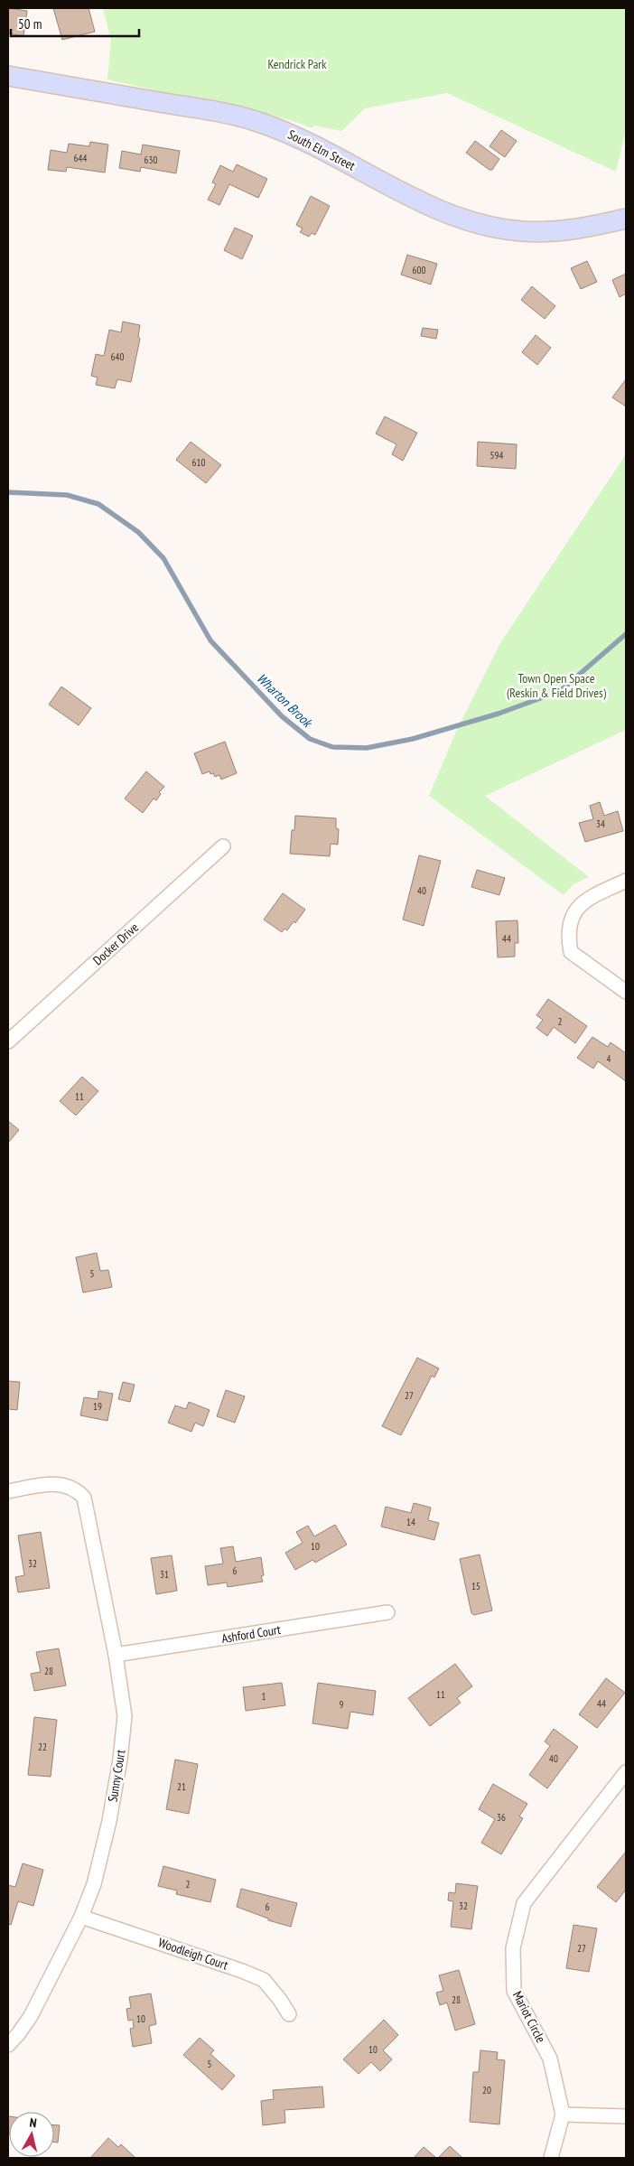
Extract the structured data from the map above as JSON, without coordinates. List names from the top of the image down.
{
  "streets": {
    "main road": ["South Elm Street"],
    "street": [
      "Docker Drive",
      "Ashford Court",
      "Sunny Court",
      "Woodleigh Court",
      "Mariot Circle"
    ]
  },
  "crossings": [
    ["Ashford Court", "Sunny Court"],
    ["Sunny Court", "Woodleigh Court"]
  ],
  "water": ["Wharton Brook"],
  "parks": ["Kendrick Park", "Town Open Space (Reskin & Field Drives)"],
  "house_numbers": [
    "644",
    "630",
    "600",
    "640",
    "594",
    "610",
    "34",
    "40",
    "44",
    "2",
    "4",
    "11",
    "5",
    "27",
    "19",
    "14",
    "10",
    "32",
    "6",
    "31",
    "15",
    "28",
    "11",
    "1",
    "44",
    "9",
    "22",
    "40",
    "21",
    "36",
    "2",
    "32",
    "6",
    "27",
    "28",
    "10",
    "10",
    "5",
    "20"
  ],
  "scale_bar": "50 m",
  "north": "top"
}
